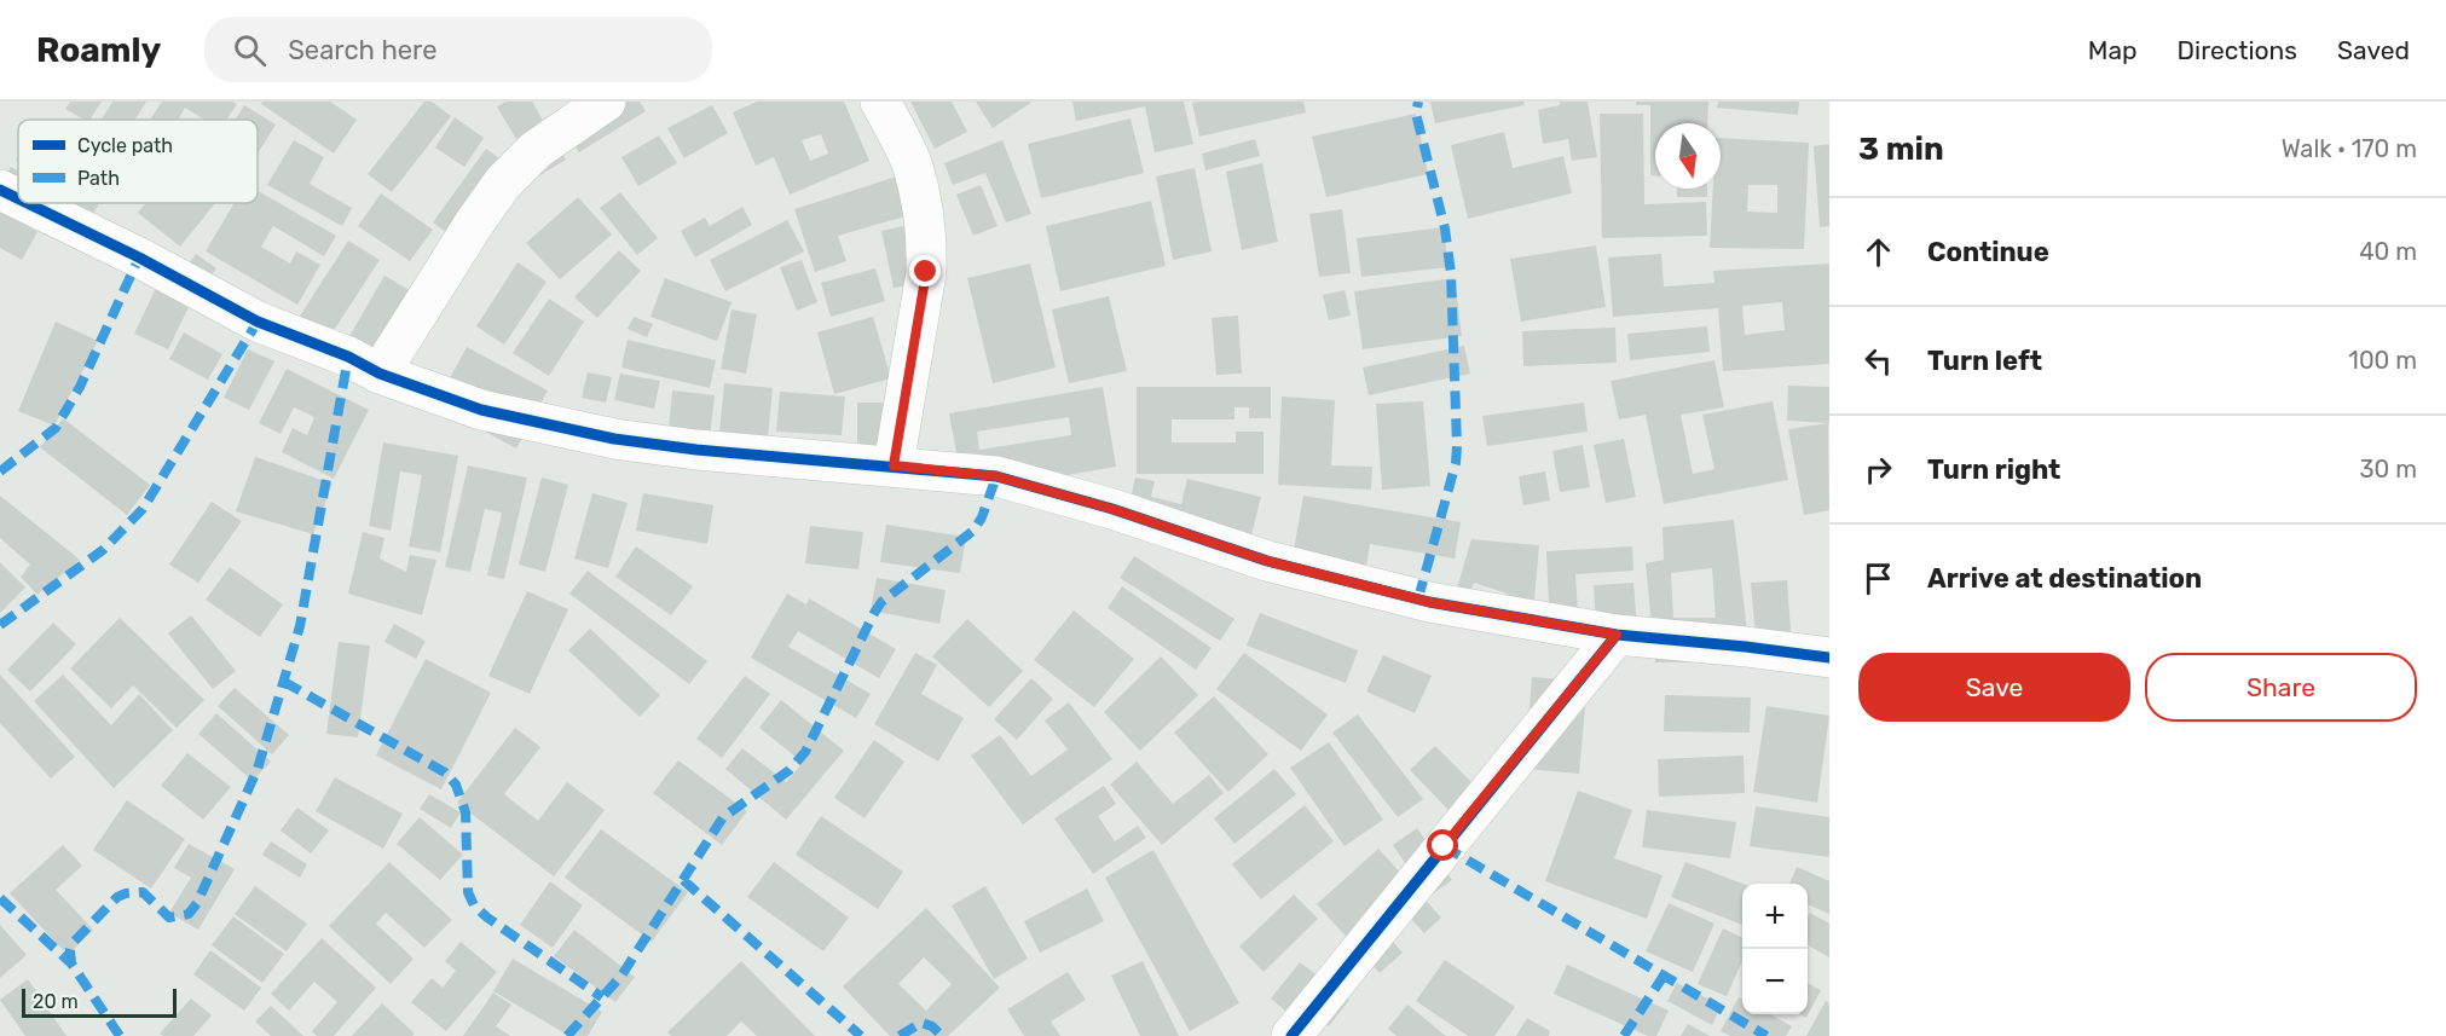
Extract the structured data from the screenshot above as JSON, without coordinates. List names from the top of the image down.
{
  "legend": ["Cycle path", "Path"],
  "scale_bar": "20 m",
  "north": "bottom",
  "page": {
    "header": "Roamly",
    "search": "Search here",
    "nav": ["Map", "Directions", "Saved"],
    "heading": ["3 min", "Walk · 170 m"],
    "list": [
      ["Continue", "40 m"],
      ["Turn left", "100 m"],
      ["Turn right", "30 m"],
      "Arrive at destination"
    ],
    "buttons": ["Save", "Share"],
    "map_buttons": ["+", "−"],
    "scale": "20 m"
  }
}
